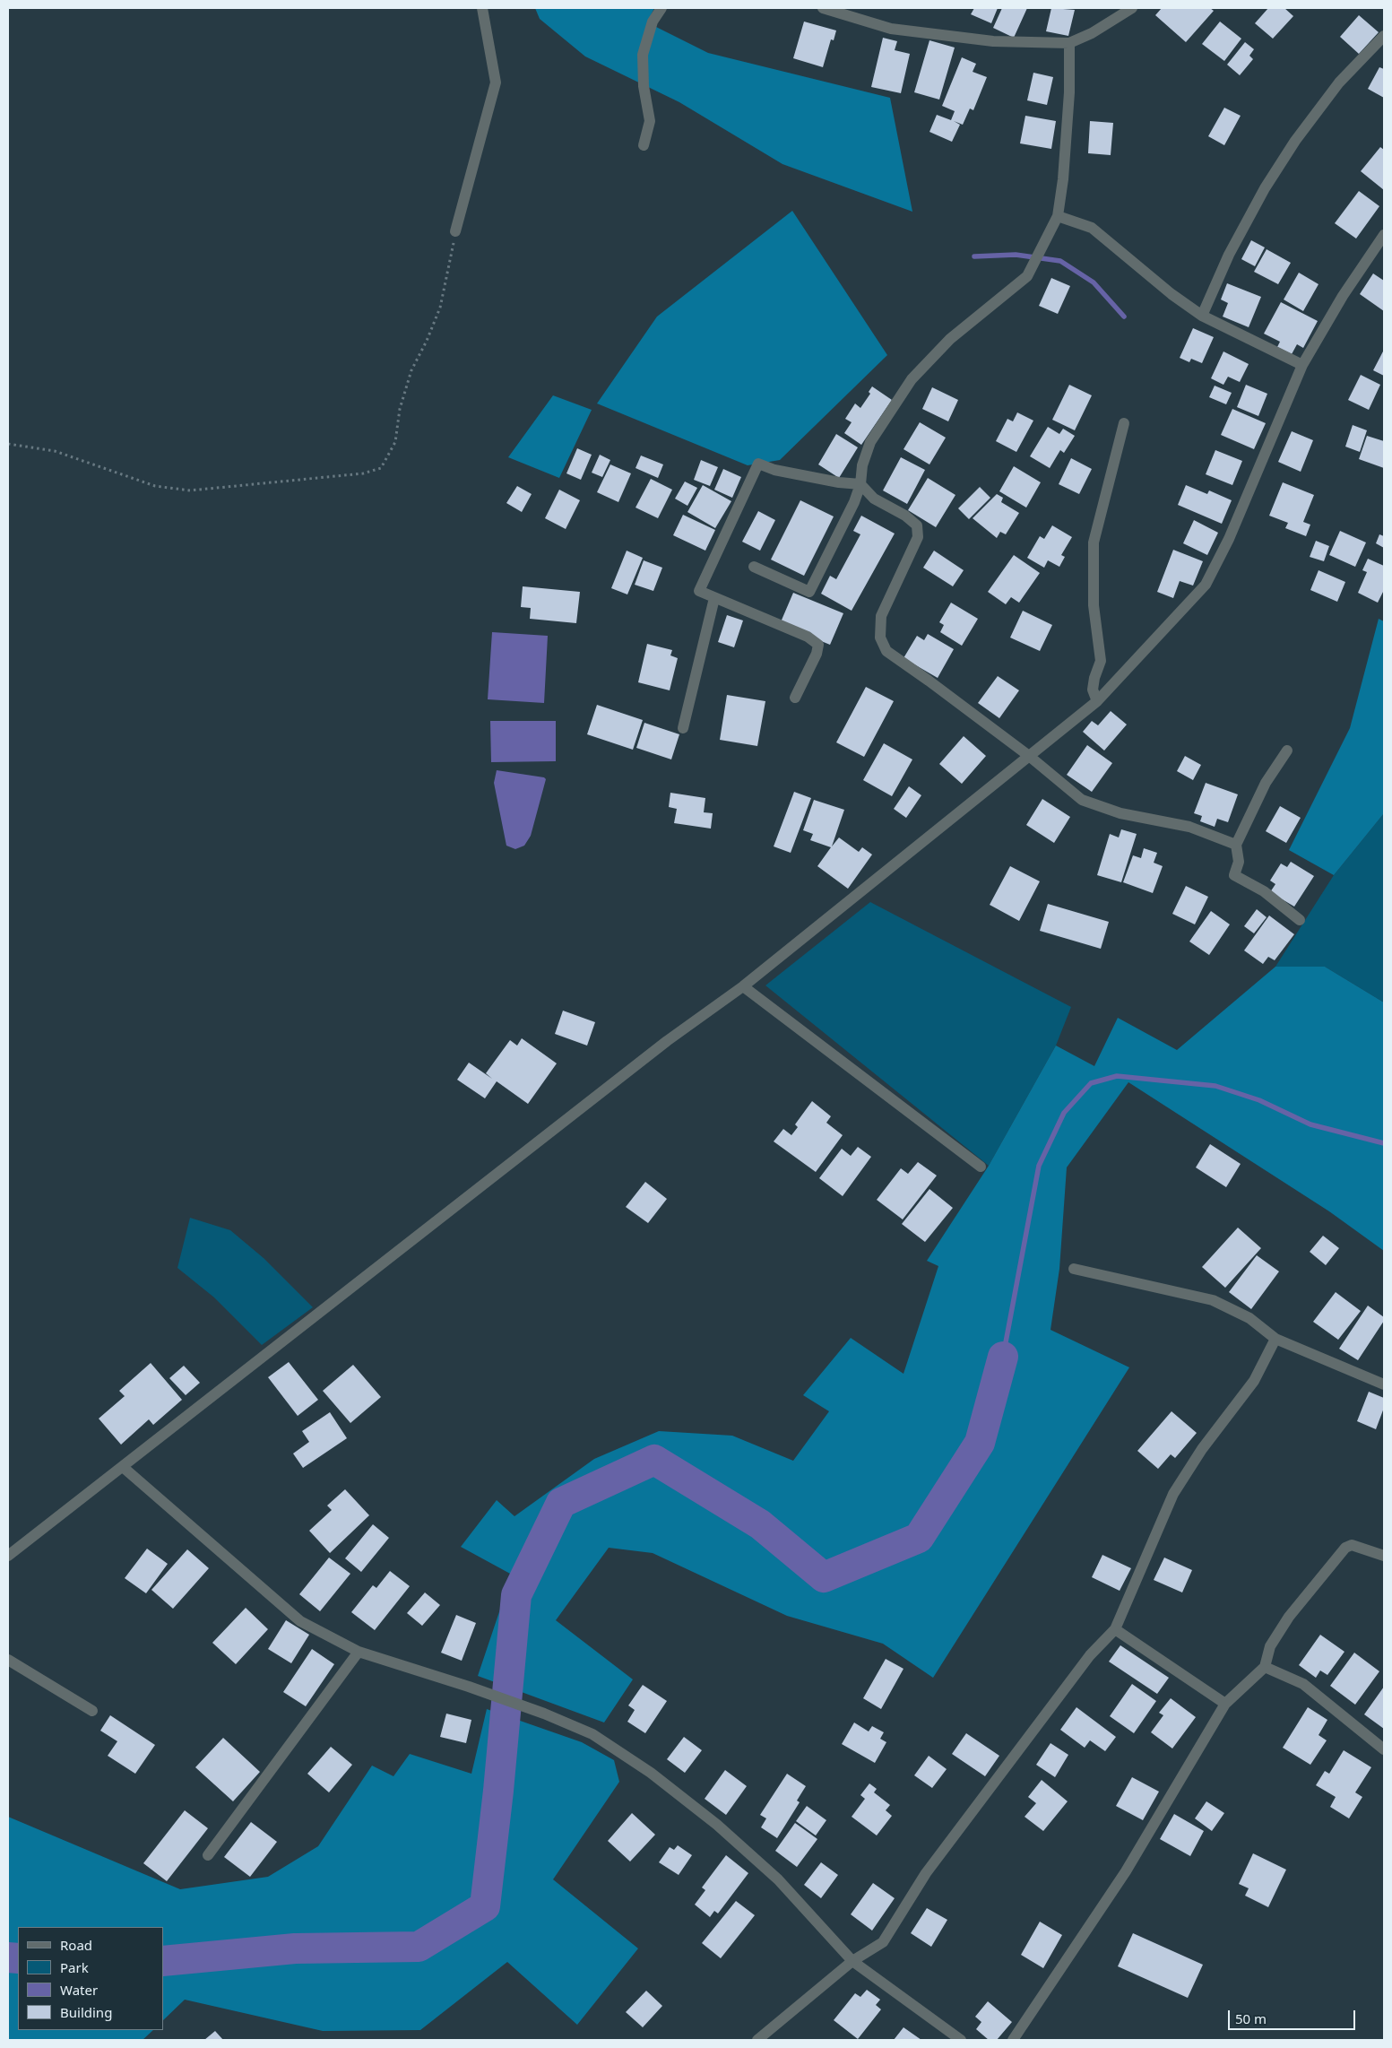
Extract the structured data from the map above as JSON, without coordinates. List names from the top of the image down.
{
  "legend": [
    "Road",
    "Park",
    "Water",
    "Building"
  ],
  "scale_bar": "50 m"
}
